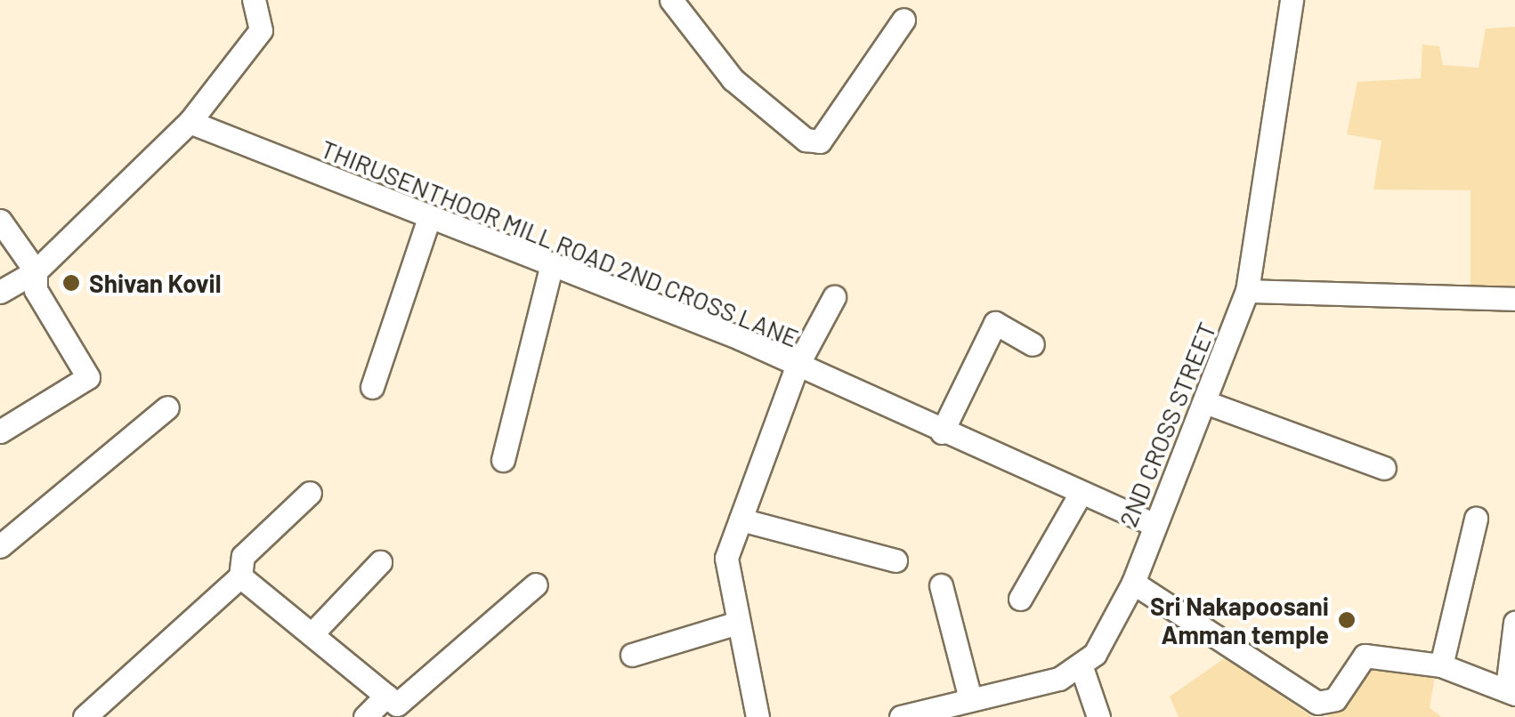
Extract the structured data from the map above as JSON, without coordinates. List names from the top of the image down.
{
  "streets": {
    "street": ["THIRUSENTHOOR MILL ROAD 2ND CROSS LANE", "2ND CROSS STREET"]
  },
  "crossings": [
    ["THIRUSENTHOOR MILL ROAD 2ND CROSS LANE", "2ND CROSS STREET"]
  ],
  "places": ["Shivan Kovil", "Sri Nakapoosani Amman temple"]
}
